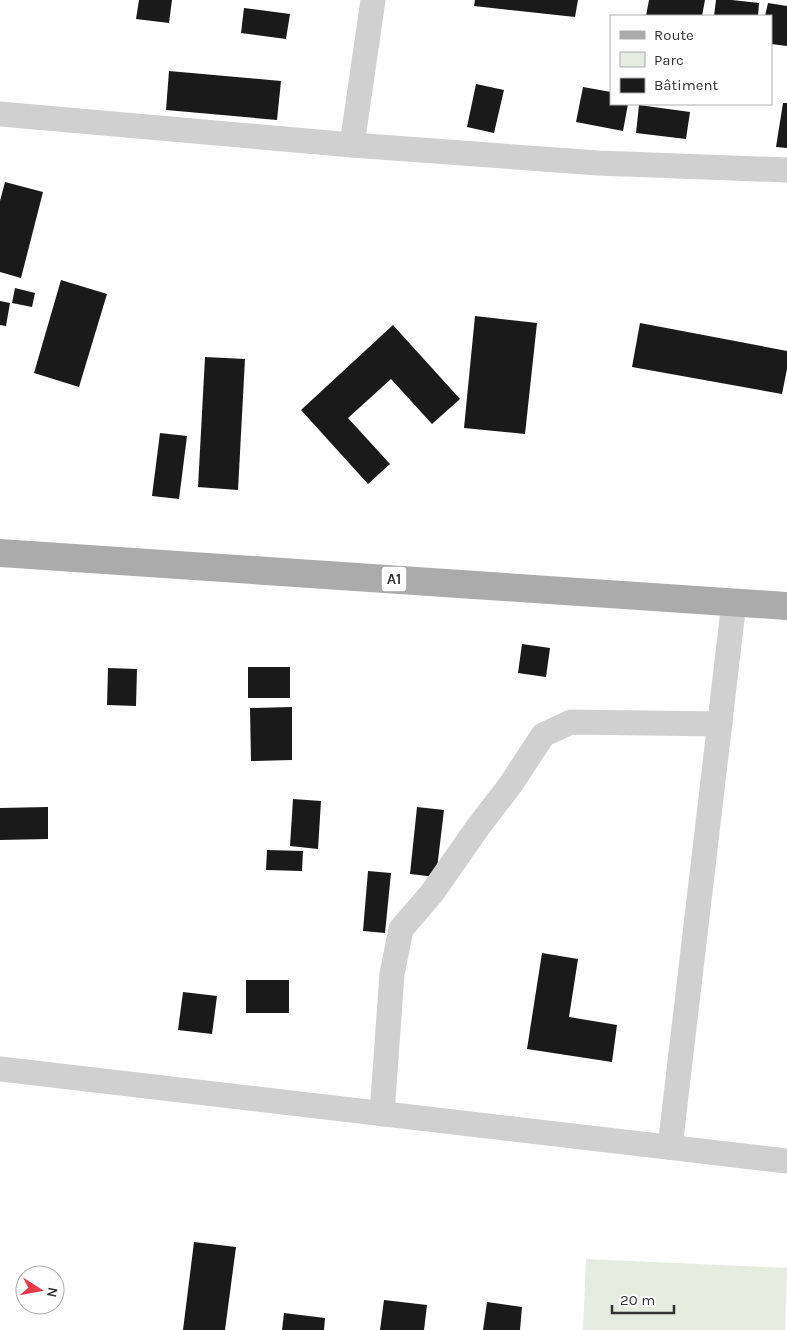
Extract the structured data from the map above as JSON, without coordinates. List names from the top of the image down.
{
  "streets": {
    "main road": ["A1"]
  },
  "legend": ["Route", "Parc", "Bâtiment"],
  "scale_bar": "20 m",
  "north": "right"
}
